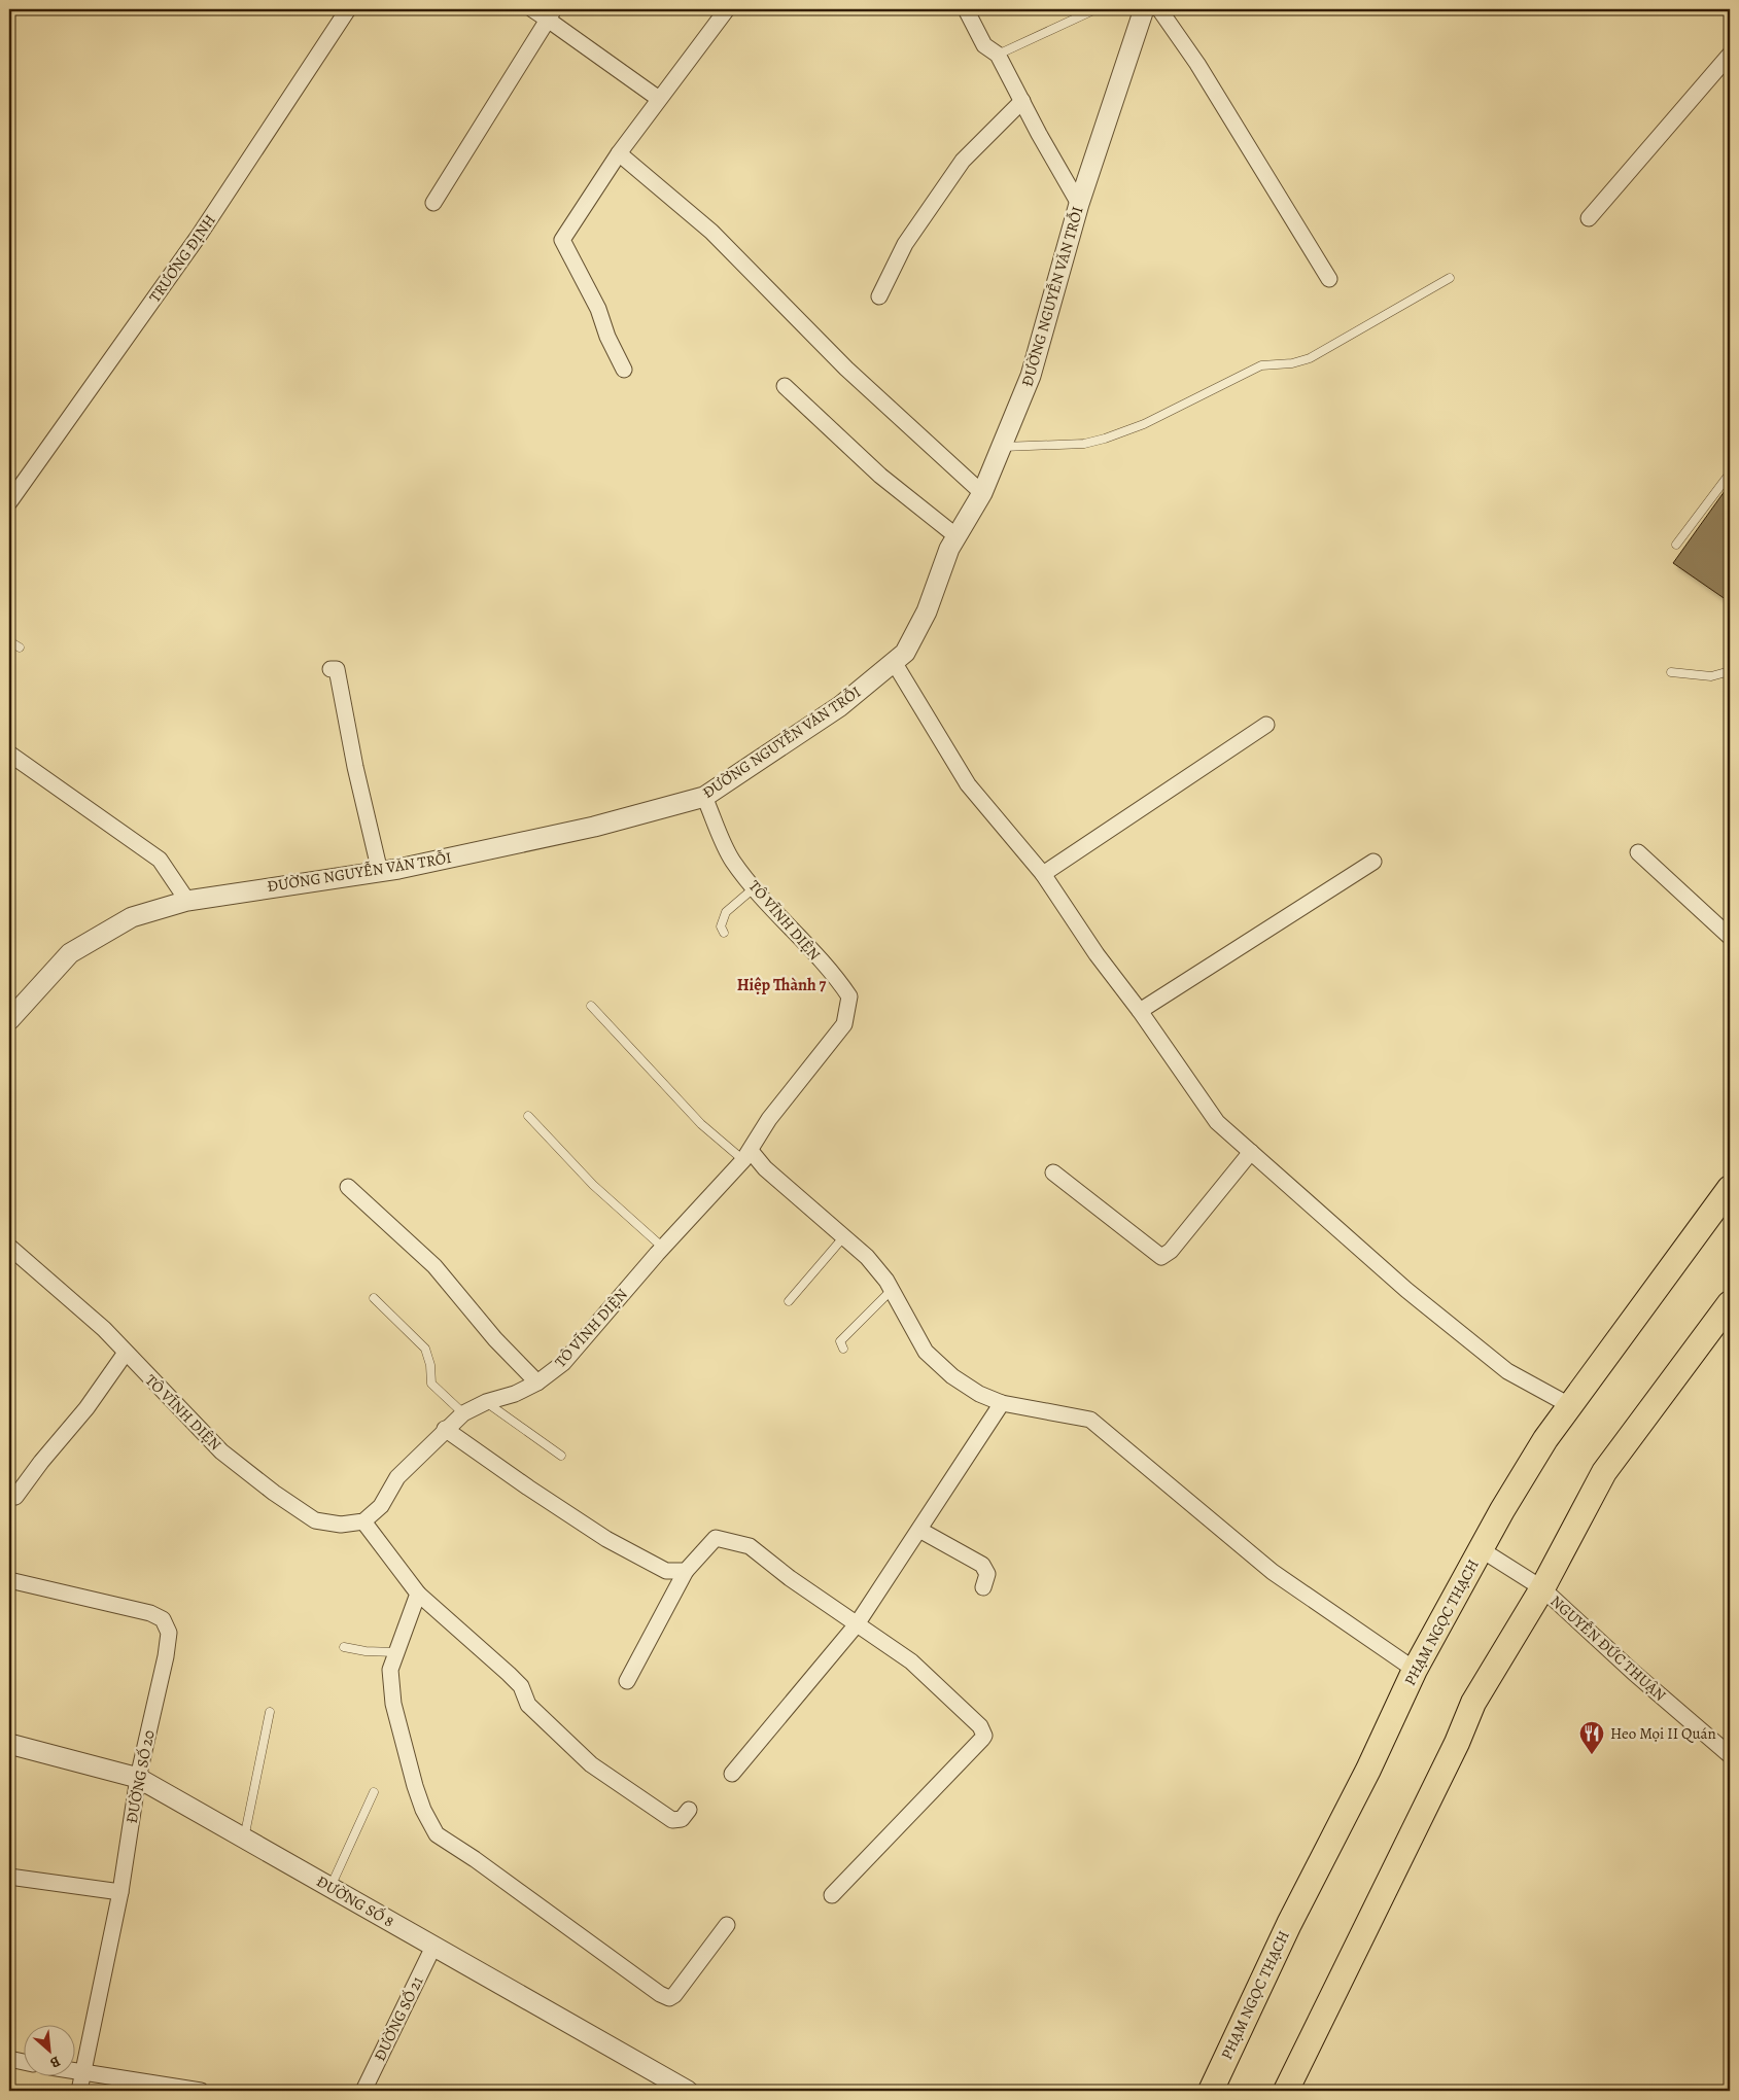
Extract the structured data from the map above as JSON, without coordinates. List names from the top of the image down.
{
  "streets": {
    "main road": ["PHẠM NGỌC THẠCH"],
    "street": [
      "TRƯƠNG ĐỊNH",
      "ĐƯỜNG NGUYỄN VĂN TRỖI",
      "TÔ VĨNH DIỆN",
      "NGUYỄN ĐỨC THUẬN",
      "ĐƯỜNG SỐ 20",
      "ĐƯỜNG SỐ 8",
      "ĐƯỜNG SỐ 21"
    ]
  },
  "crossings": [
    ["ĐƯỜNG NGUYỄN VĂN TRỖI", "TÔ VĨNH DIỆN"],
    ["PHẠM NGỌC THẠCH", "NGUYỄN ĐỨC THUẬN"],
    ["ĐƯỜNG SỐ 20", "ĐƯỜNG SỐ 8"],
    ["ĐƯỜNG SỐ 8", "ĐƯỜNG SỐ 21"]
  ],
  "districts": ["Hiệp Thành 7"],
  "places": {
    "restaurant": ["Heo Mọi II Quán"]
  },
  "north": "bottom right"
}
